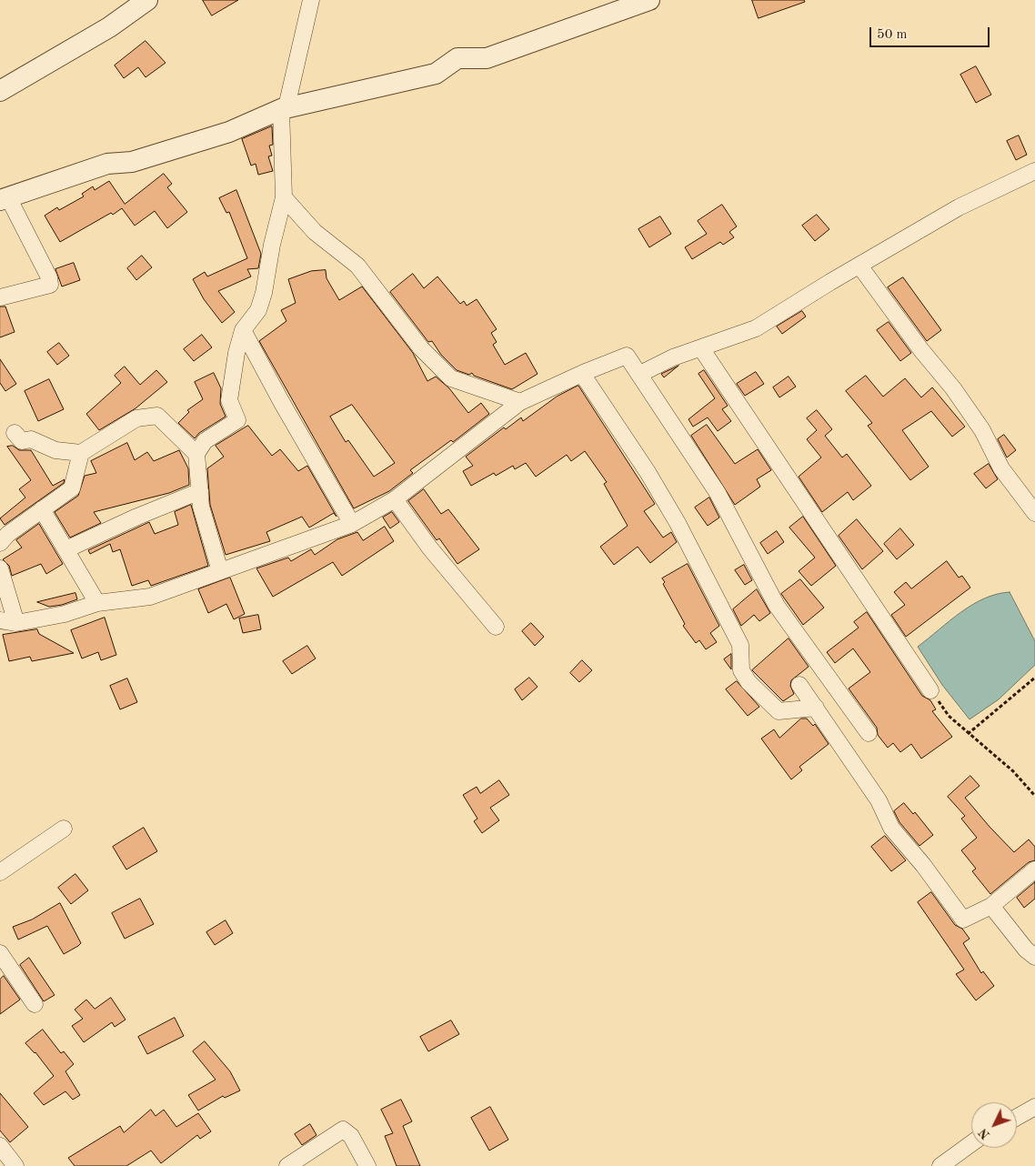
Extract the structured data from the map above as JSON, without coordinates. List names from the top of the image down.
{
  "scale_bar": "50 m",
  "north": "bottom left"
}
